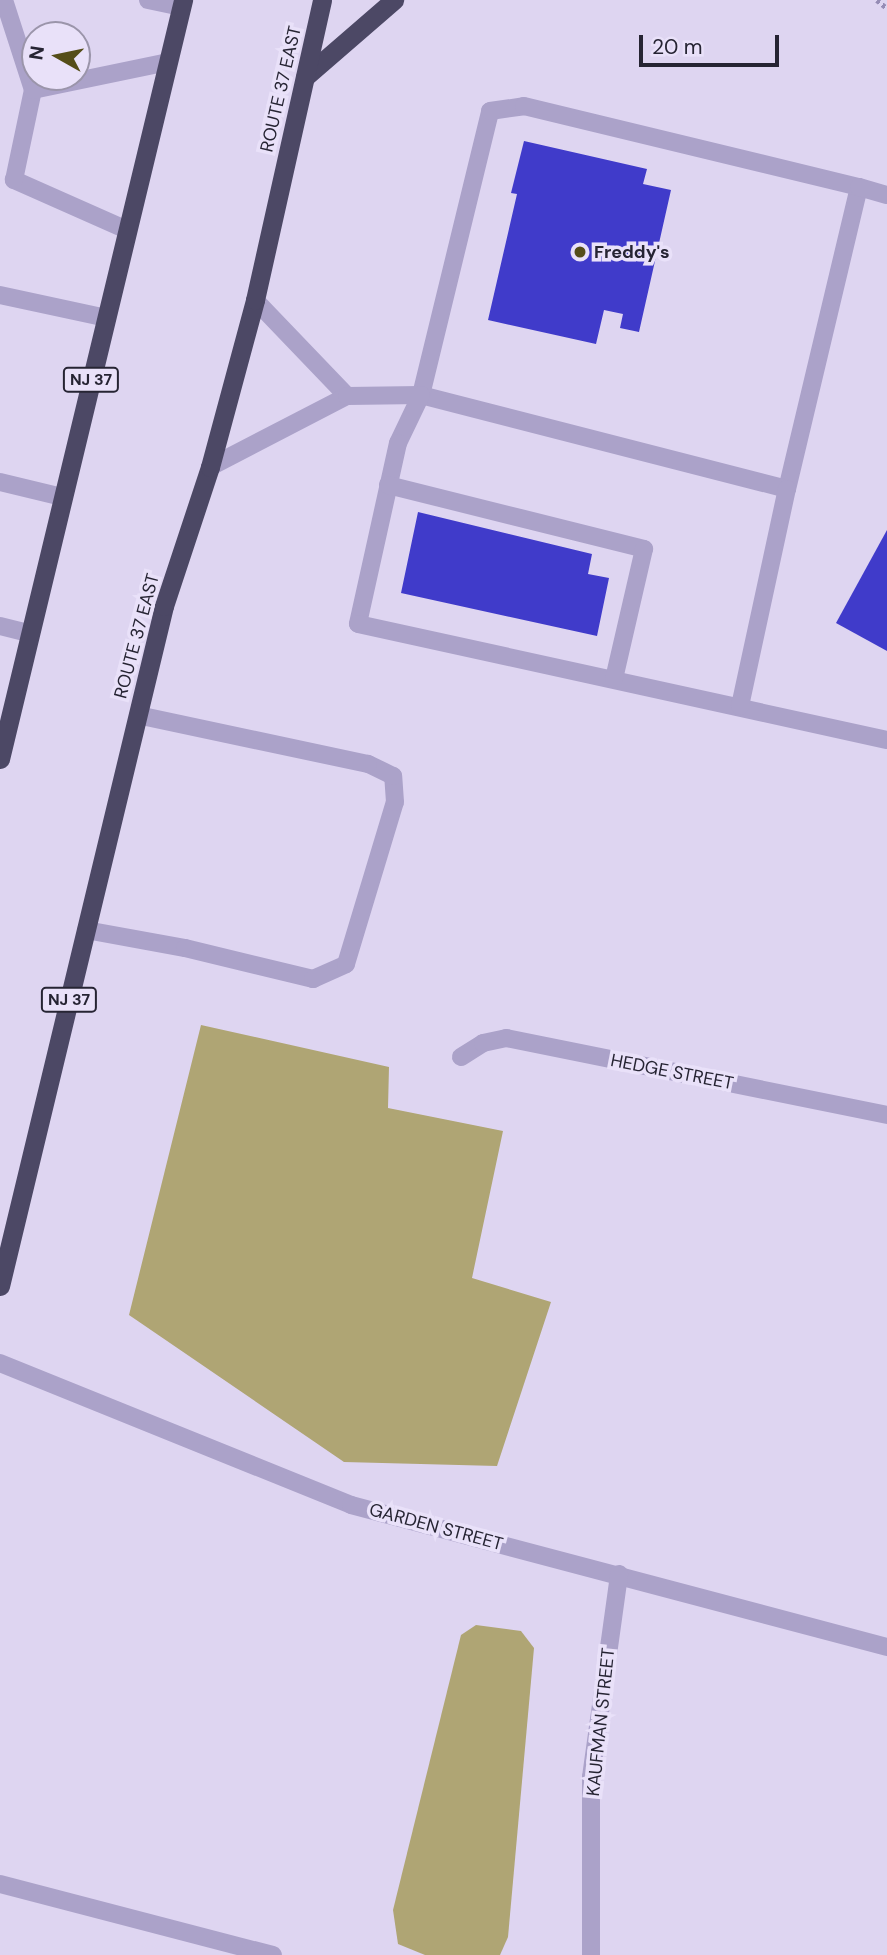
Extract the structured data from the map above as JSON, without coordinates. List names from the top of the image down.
{
  "streets": {
    "highway": ["ROUTE 37 EAST", "NJ 37"],
    "street": ["HEDGE STREET", "GARDEN STREET", "KAUFMAN STREET"]
  },
  "crossings": [
    ["GARDEN STREET", "KAUFMAN STREET"]
  ],
  "places": ["Freddy's"],
  "scale_bar": "20 m",
  "north": "left"
}
